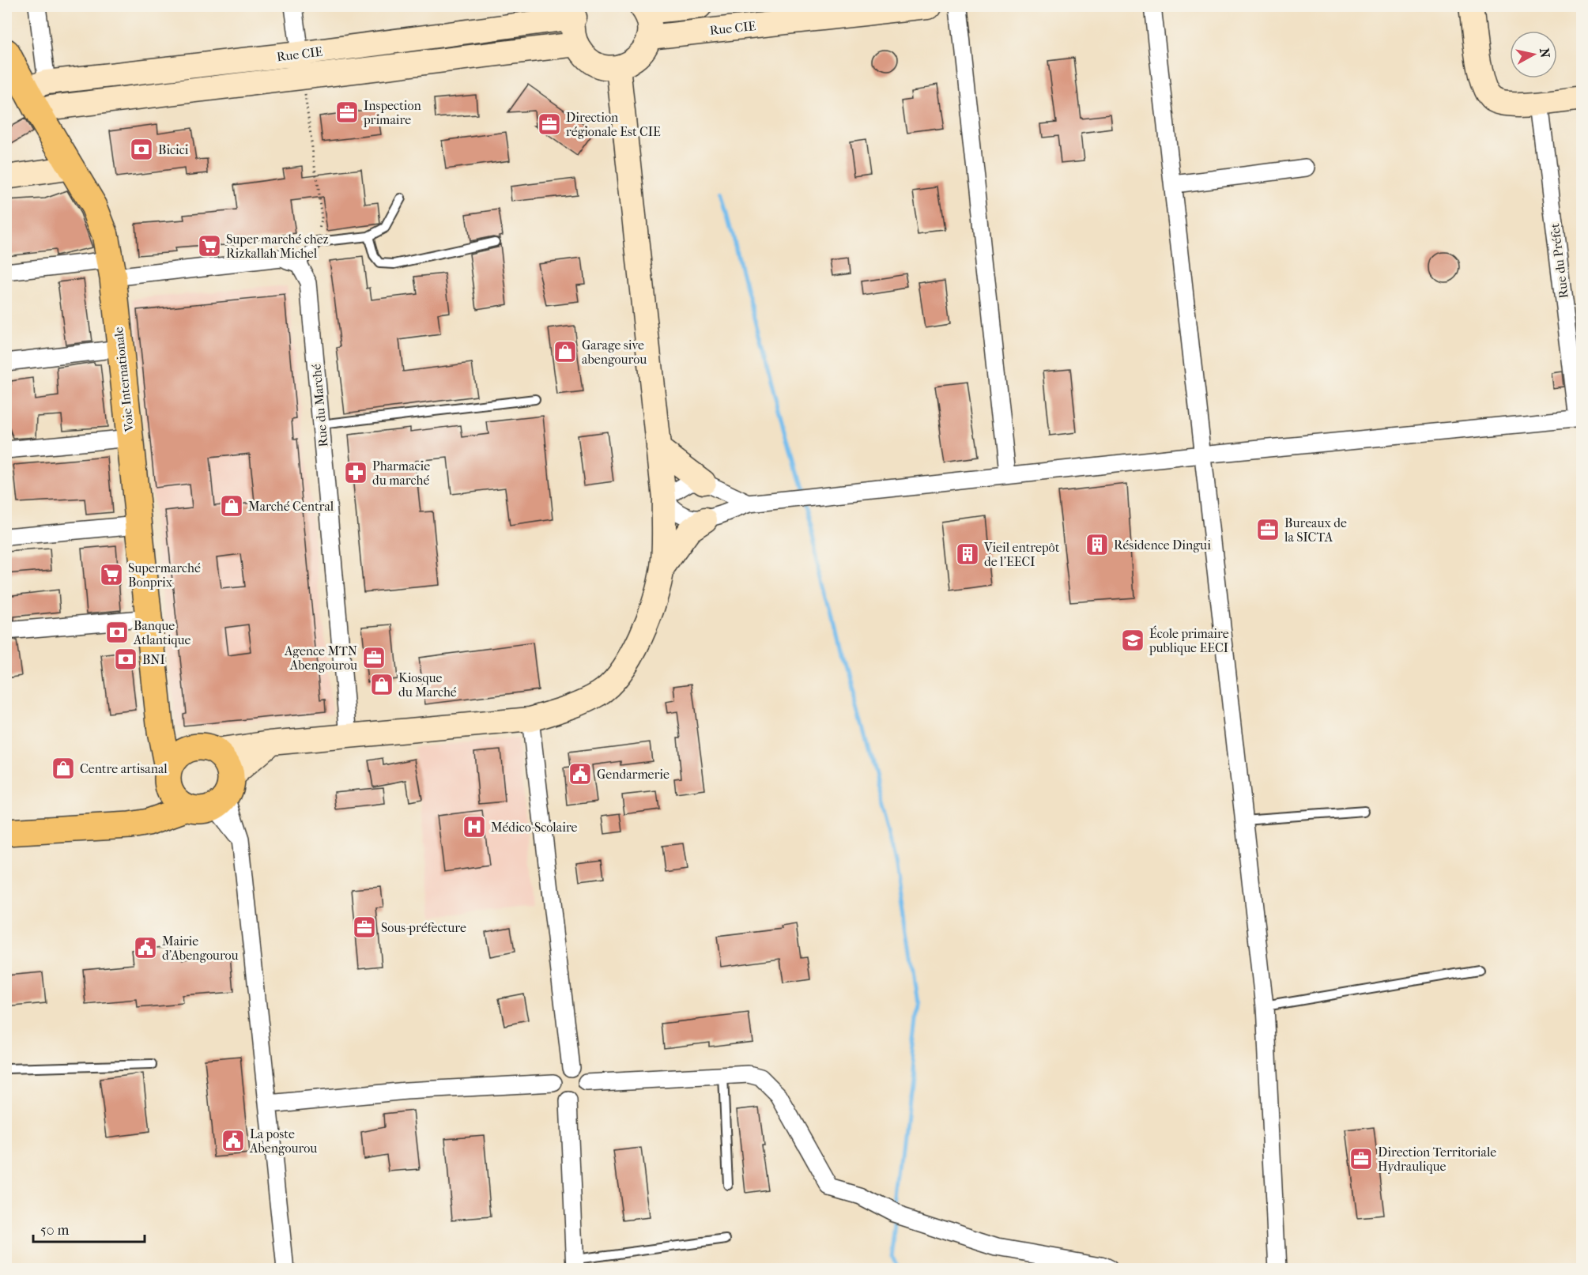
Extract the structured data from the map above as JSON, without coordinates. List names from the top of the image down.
{
  "streets": {
    "main road": ["Voie Internationale"],
    "street": ["Rue CIE", "Rue du Préfet", "Rue du Marché"]
  },
  "crossings": [
    ["Rue CIE", "Voie Internationale"]
  ],
  "places": {
    "office": [
      "Inspection primaire",
      "Direction régionale Est CIE",
      "Bureaux de la SICTA",
      "Agence MTN Abengourou",
      "Sous-préfecture",
      "Direction Territoriale Hydraulique"
    ],
    "bank": ["Bicici", "Banque Atlantique", "BNI"],
    "supermarket": ["Super marché chez Rizkallah Michel", "Supermarché Bonprix"],
    "shop": [
      "Garage sive abengourou",
      "Marché Central",
      "Kiosque du Marché",
      "Centre artisanal"
    ],
    "pharmacy": ["Pharmacie du marché"],
    "building": ["Résidence Dingui", "Vieil entrepôt de l'EECI"],
    "school or university": ["École primaire publique EECI"],
    "public building": ["Gendarmerie", "Mairie d'Abengourou", "La poste Abengourou"],
    "hospital": ["Médico-Scolaire"]
  },
  "scale_bar": "50 m",
  "north": "right"
}
